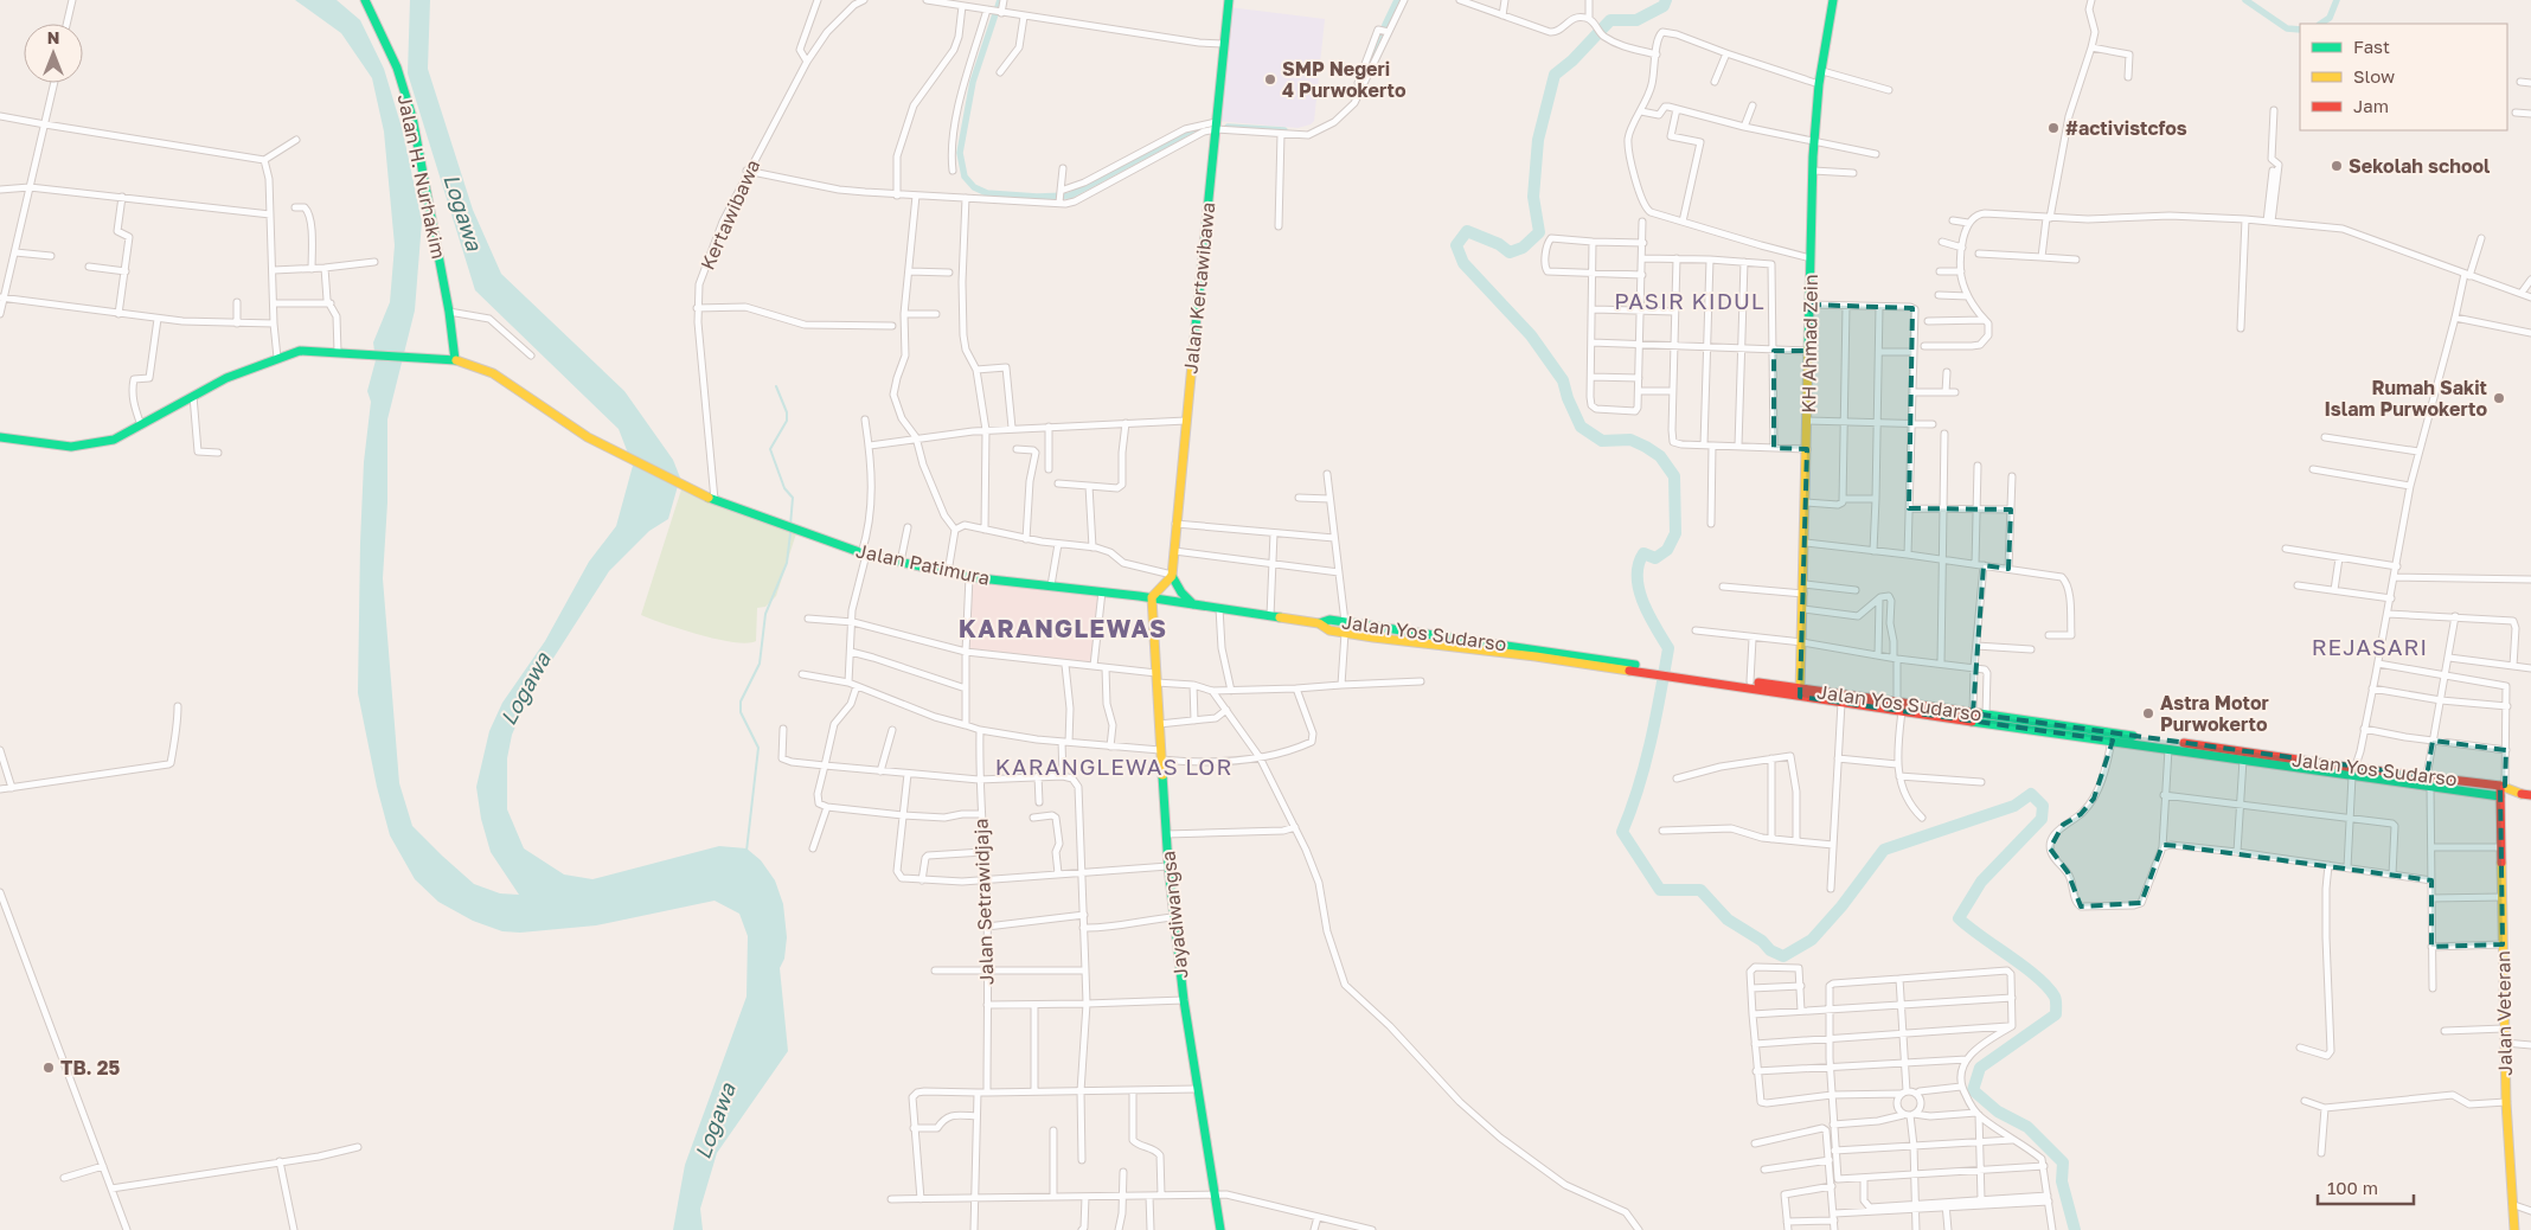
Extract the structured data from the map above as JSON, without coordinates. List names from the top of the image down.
{
  "streets": {
    "main road": [
      "Jalan H. Nurhakim",
      "Jalan Kertawibawa",
      "KH Ahmad Zein",
      "Jalan Patimura",
      "Jalan Yos Sudarso",
      "Jayadiwangsa",
      "Jalan Veteran"
    ],
    "street": ["Kertawibawa", "Jalan Setrawidjaja"]
  },
  "crossings": [
    ["Jalan H. Nurhakim", "Jalan Patimura"],
    ["Kertawibawa", "Jalan Patimura"],
    ["KH Ahmad Zein", "Jalan Yos Sudarso"],
    ["Jalan Patimura", "Jalan Yos Sudarso"],
    ["Jalan Patimura", "Jayadiwangsa"],
    ["Jalan Yos Sudarso", "Jayadiwangsa"],
    ["Jalan Yos Sudarso", "Jalan Veteran"]
  ],
  "districts": [
    "PASIR KIDUL",
    "KARANGLEWAS",
    "REJASARI",
    "KARANGLEWAS LOR"
  ],
  "water": ["Logawa"],
  "places": [
    "SMP Negeri 4 Purwokerto",
    "#activistcfos",
    "Sekolah school",
    "Rumah Sakit Islam Purwokerto",
    "Astra Motor Purwokerto",
    "TB. 25"
  ],
  "legend": ["Fast", "Slow", "Jam"],
  "scale_bar": "100 m",
  "north": "top"
}
